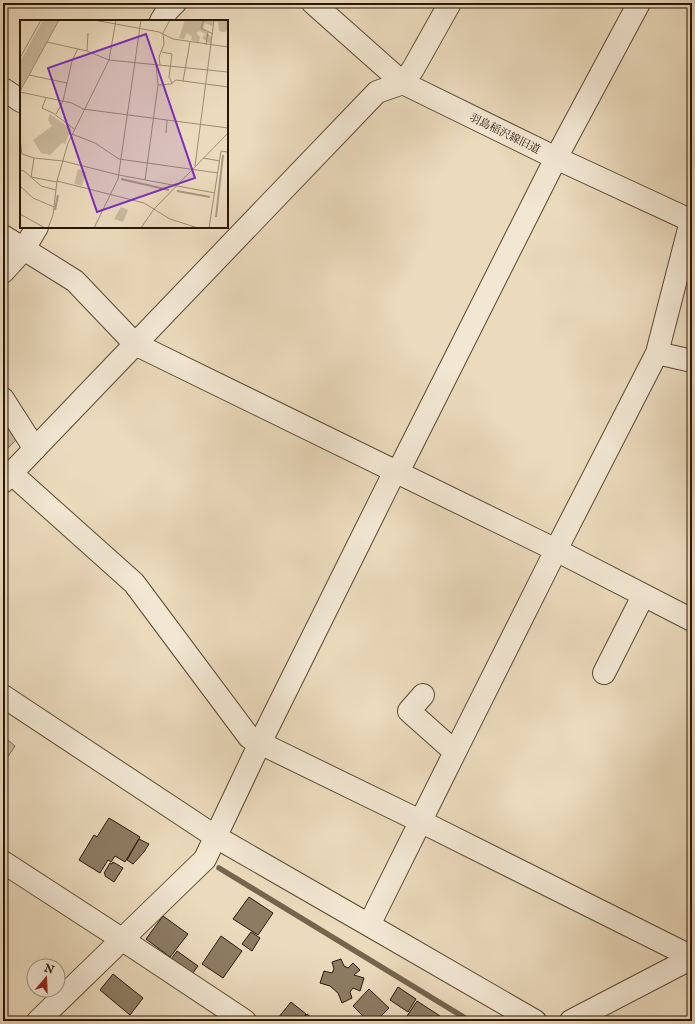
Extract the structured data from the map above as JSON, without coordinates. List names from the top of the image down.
{
  "streets": {
    "street": ["羽島稲沢線旧道"]
  },
  "north": "top"
}
